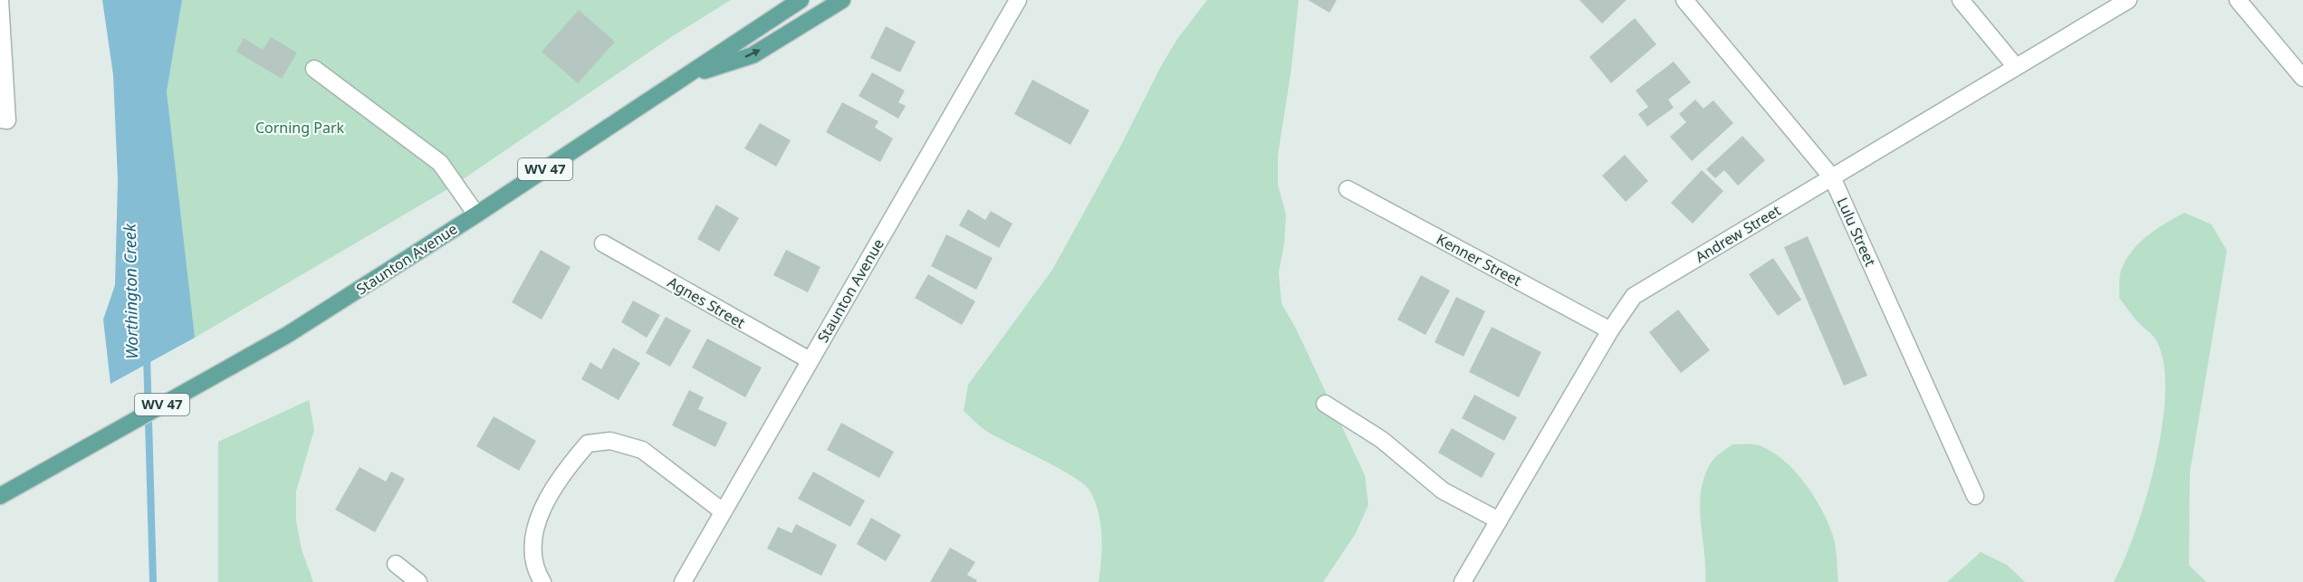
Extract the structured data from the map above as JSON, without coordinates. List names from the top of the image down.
{
  "streets": {
    "main road": ["WV 47", "Staunton Avenue"],
    "street": [
      "Lulu Street",
      "Andrew Street",
      "Kenner Street",
      "Agnes Street"
    ]
  },
  "crossings": [
    ["Lulu Street", "Andrew Street"],
    ["Andrew Street", "Kenner Street"],
    ["Staunton Avenue", "Agnes Street"]
  ],
  "water": ["Worthington Creek"],
  "parks": ["Corning Park"]
}
